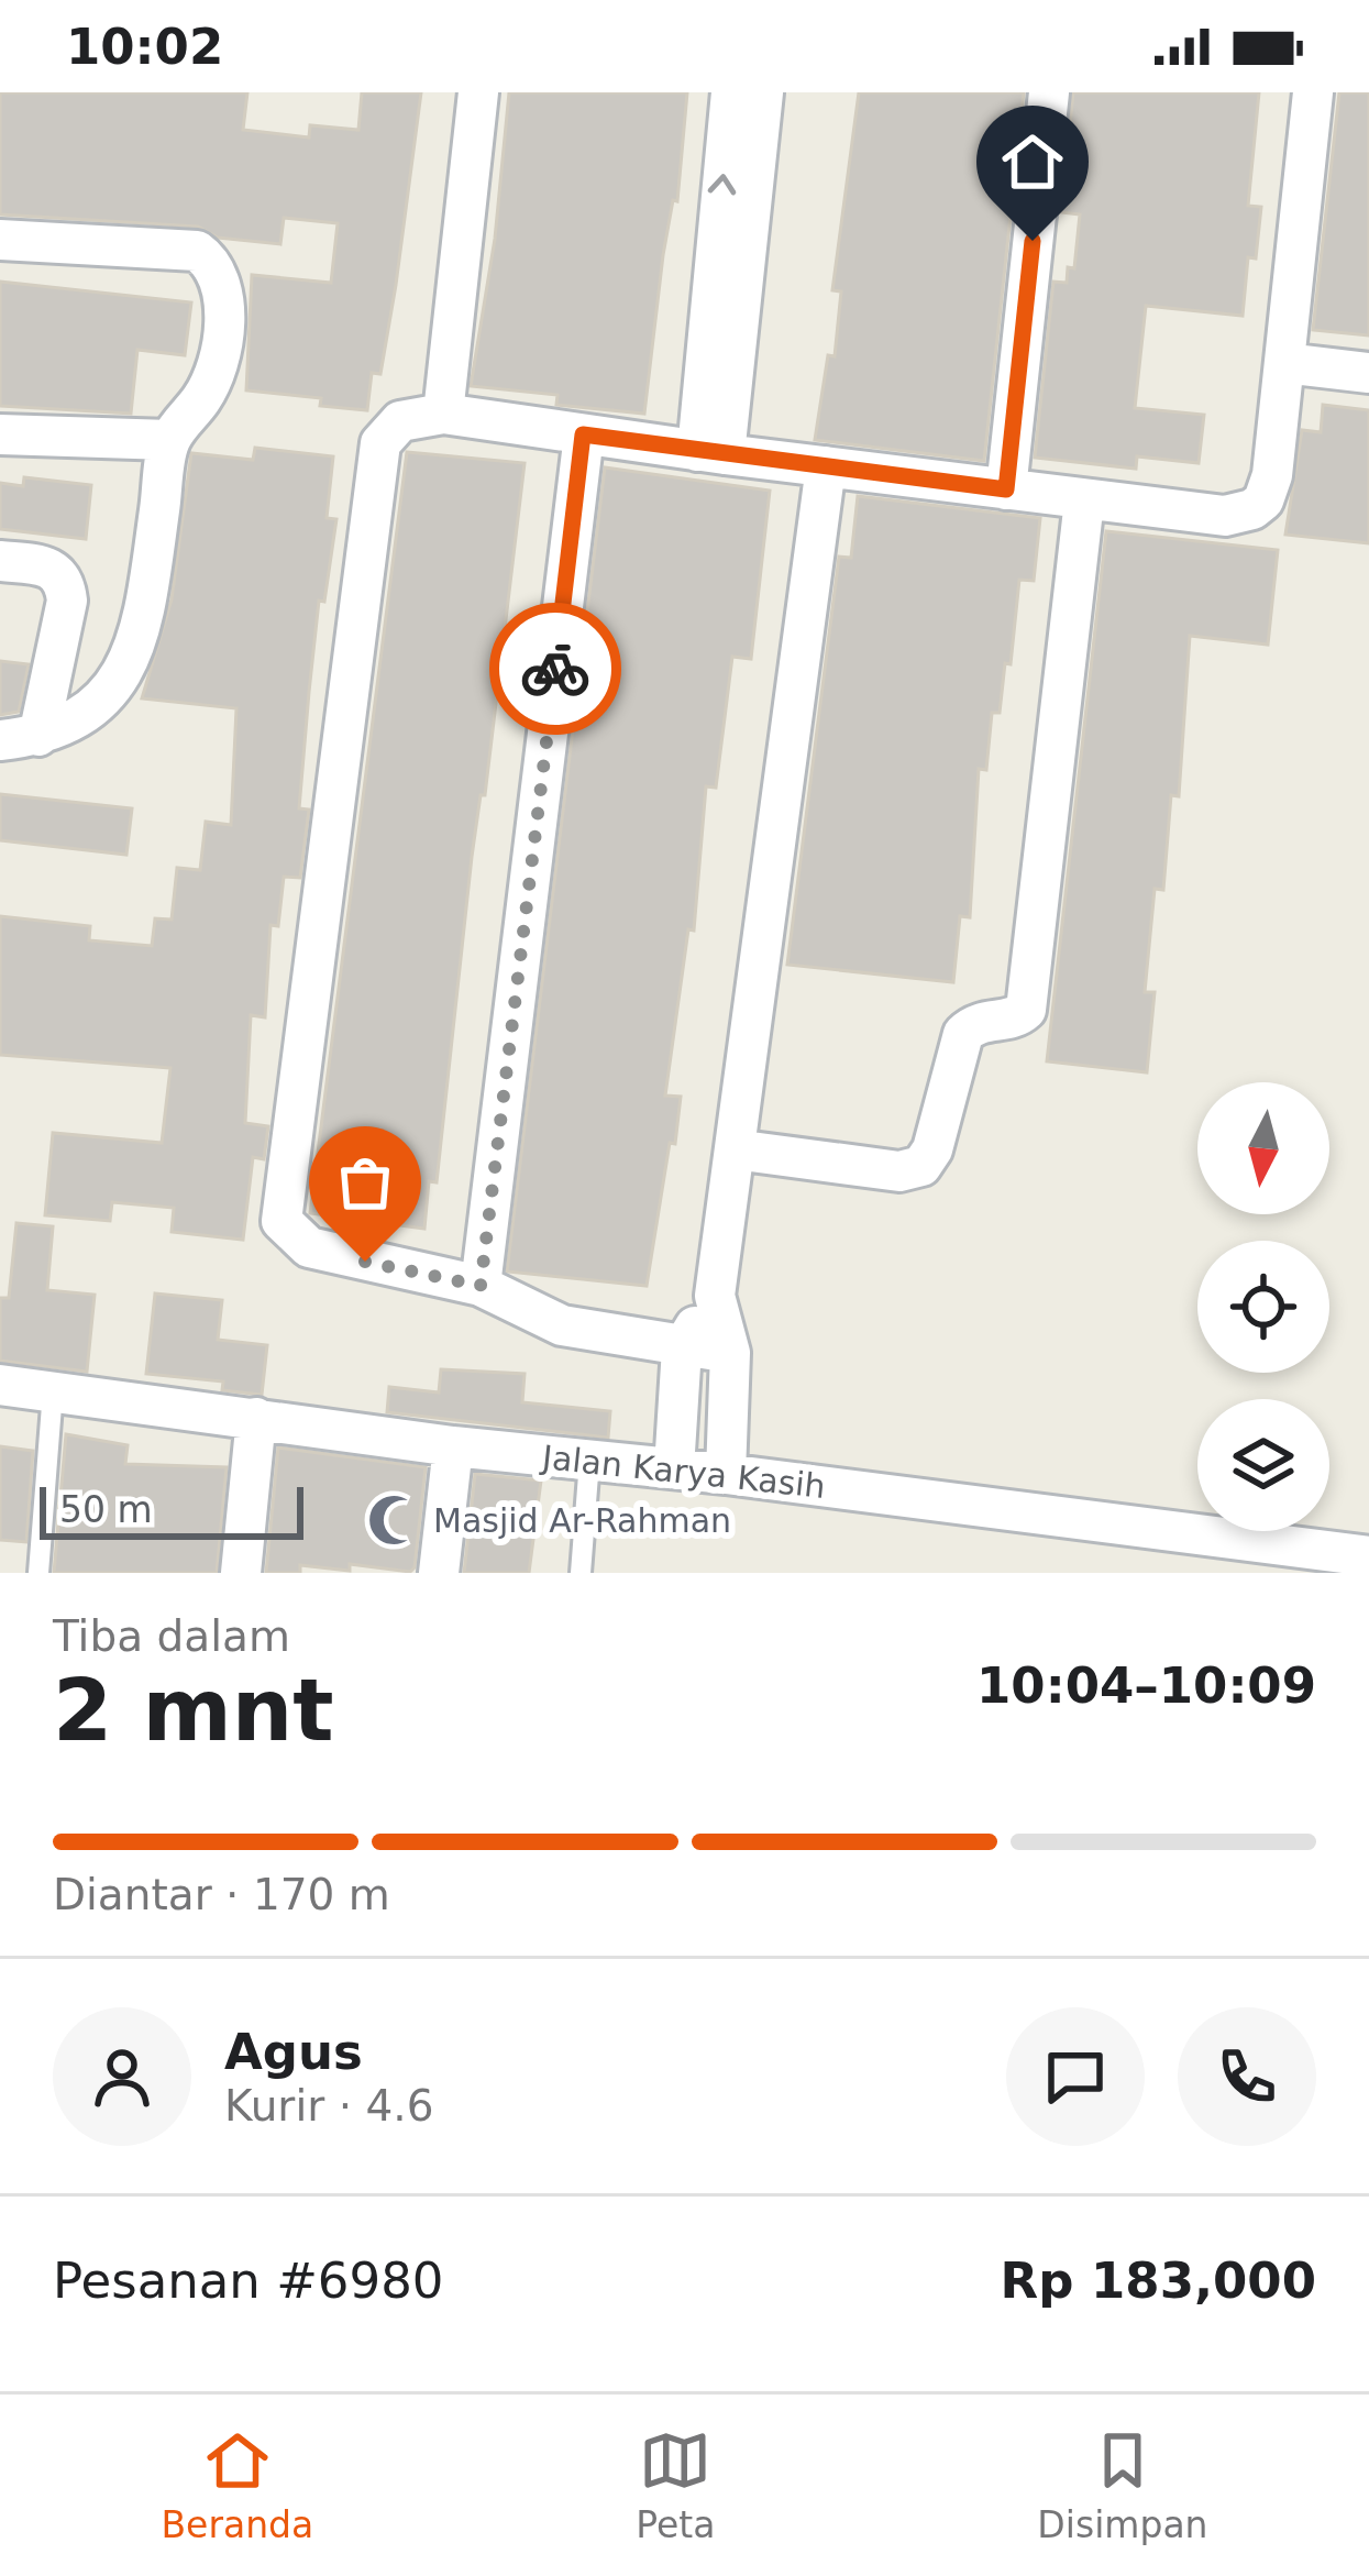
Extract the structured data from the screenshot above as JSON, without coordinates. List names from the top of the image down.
{
  "streets": {
    "street": ["Jalan Karya Kasih"]
  },
  "places": {
    "mosque": ["Masjid Ar-Rahman"]
  },
  "scale_bar": "50 m",
  "north": "bottom",
  "page": {
    "status": "10:02",
    "scale": "50 m",
    "heading": ["2 mnt", "Tiba dalam", "10:04–10:09"],
    "panel": [
      "Agus",
      "Kurir · 4.6",
      "Pesanan #6980",
      "Rp 183,000"
    ],
    "bar": "Diantar · 170 m",
    "tabs": ["Beranda", "Peta", "Disimpan"]
  }
}
